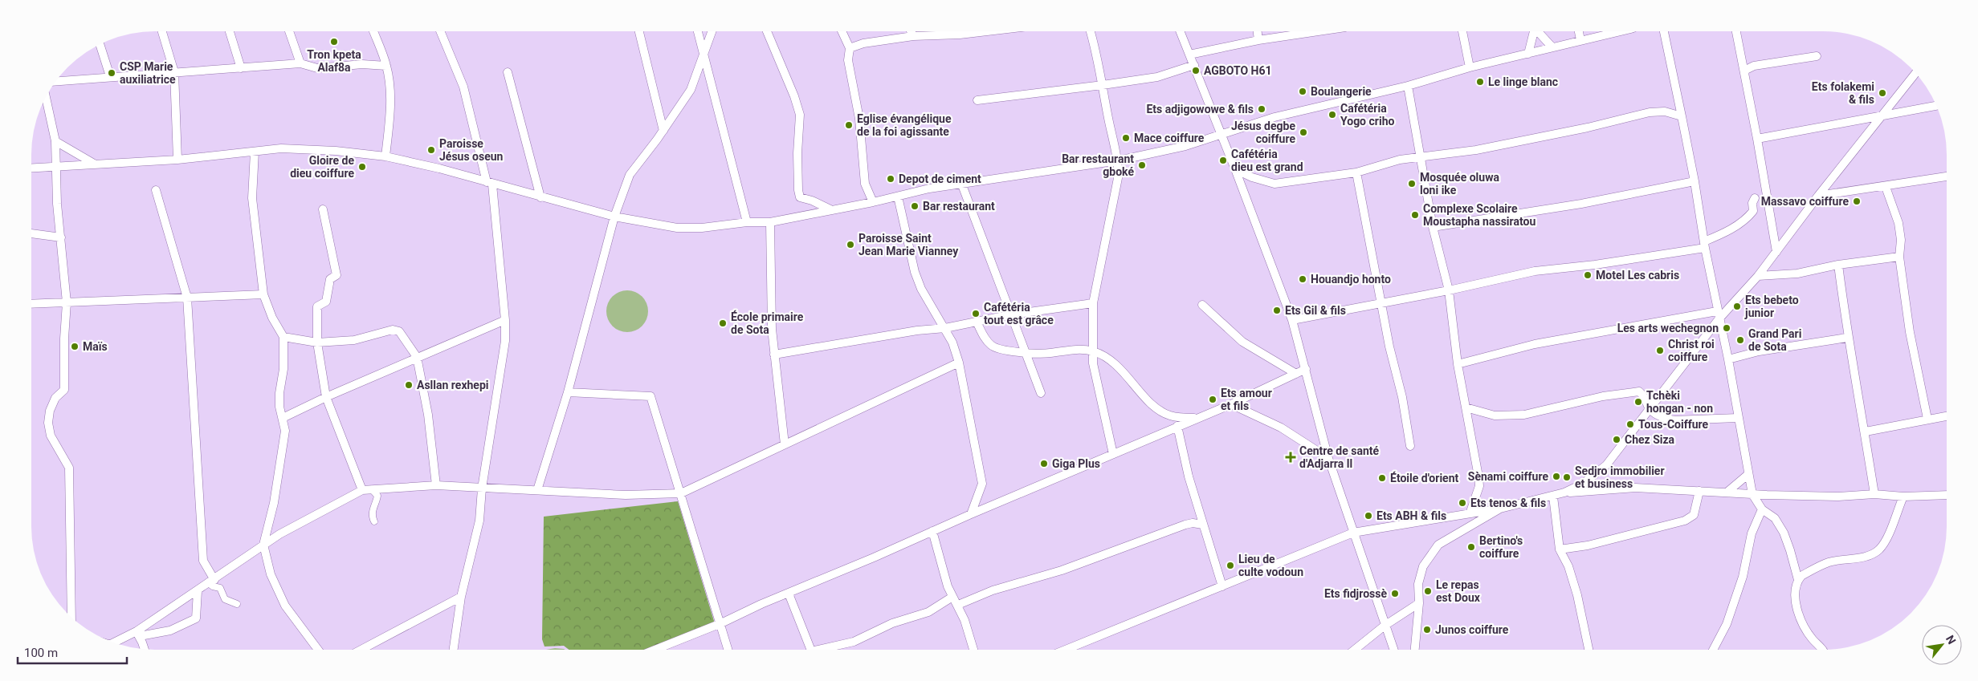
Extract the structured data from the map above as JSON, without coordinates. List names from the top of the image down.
{
  "places": {
    "other": [
      "Tron kpeta Alaf8a",
      "AGBOTO H61",
      "CSP Marie auxiliatrice",
      "Le linge blanc",
      "Boulangerie",
      "Ets folakemi & fils",
      "Ets adjigowowe & fils",
      "Cafétéria Yogo criho",
      "Eglise évangélique de la foi agissante",
      "Jésus degbe coiffure",
      "Mace coiffure",
      "Paroisse Jésus oseun",
      "Cafétéria dieu est grand",
      "Bar restaurant gboké",
      "Gloire de dieu coiffure",
      "Depot de ciment",
      "Mosquée oluwa loni ike",
      "Massavo coiffure",
      "Bar restaurant",
      "Complexe Scolaire Moustapha nassiratou",
      "Paroisse Saint Jean Marie Vianney",
      "Motel Les cabris",
      "Houandjo honto",
      "Ets bebeto junior",
      "Ets Gil & fils",
      "Cafétéria tout est grâce",
      "École primaire de Sota",
      "Les arts wechegnon",
      "Grand Pari de Sota",
      "Maïs",
      "Christ roi coiffure",
      "Asllan rexhepi",
      "Ets amour et fils",
      "Tchèki hongan - non",
      "Tous-Coiffure",
      "Chez Siza",
      "Giga Plus",
      "Sènami coiffure",
      "Sedjro immobilier et business",
      "Étoile d'orient",
      "Ets tenos & fils",
      "Ets ABH & fils",
      "Bertino's coiffure",
      "Lieu de culte vodoun",
      "Le repas est Doux",
      "Ets fidjrossè",
      "Junos coiffure"
    ],
    "health": ["Centre de santé d'Adjarra ll"]
  },
  "scale_bar": "100 m",
  "north": "top right"
}
